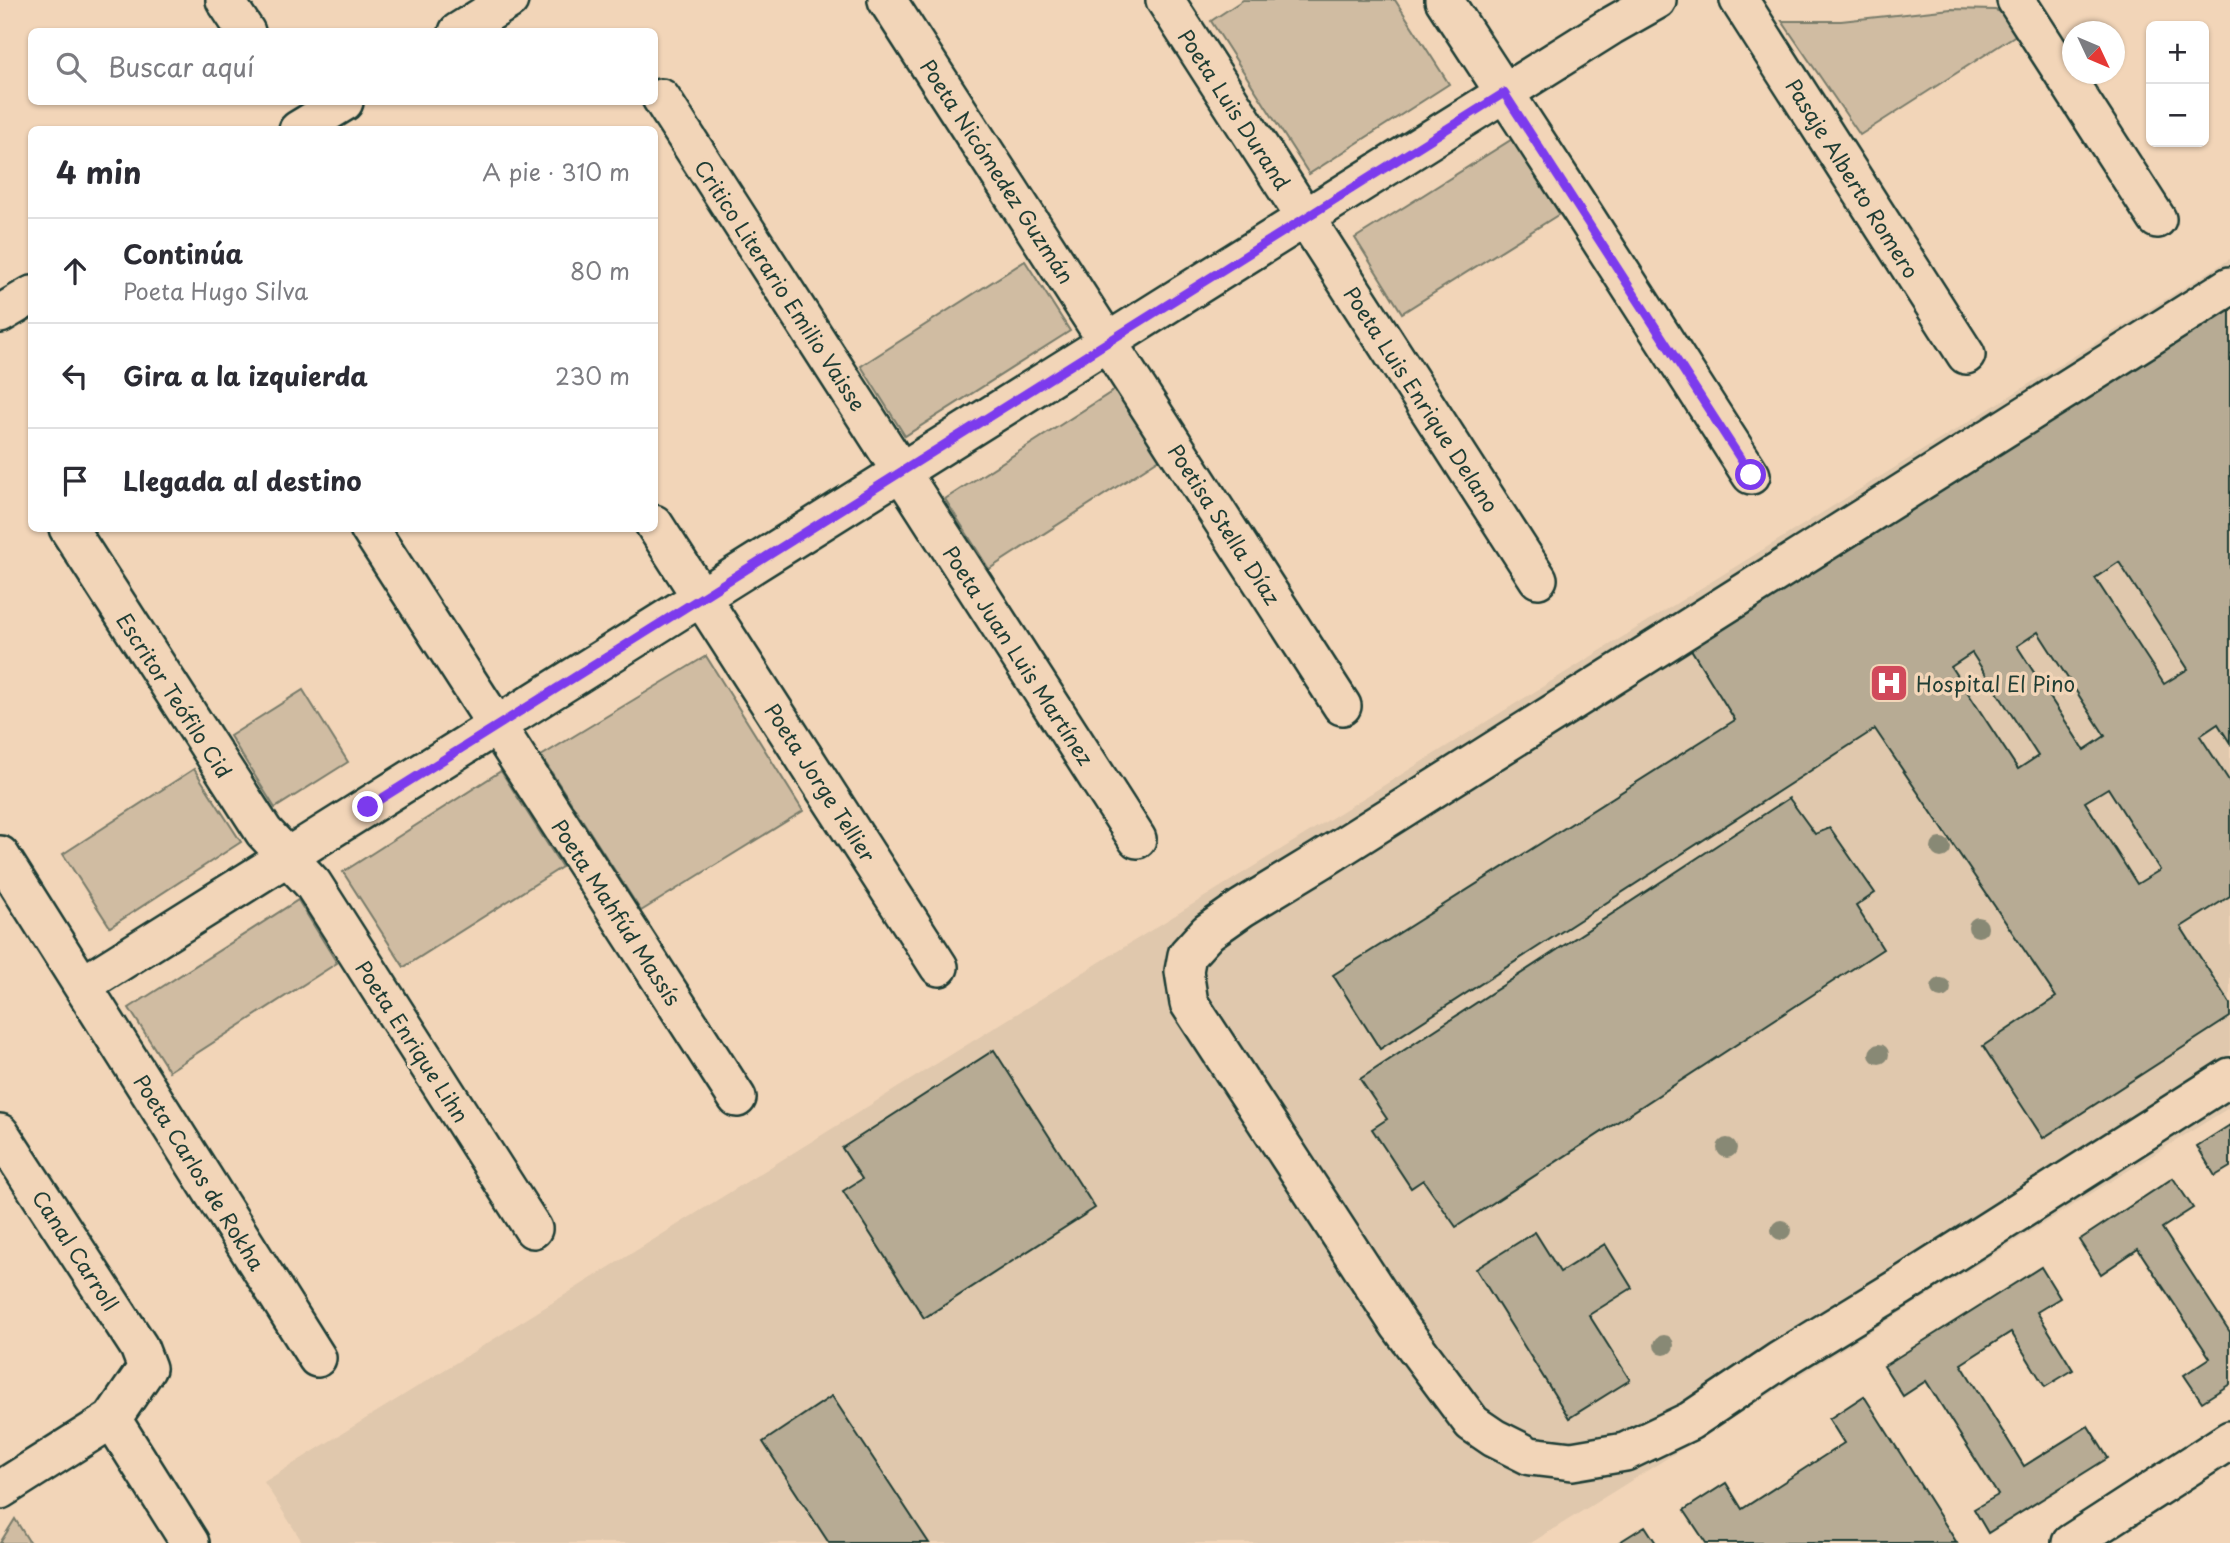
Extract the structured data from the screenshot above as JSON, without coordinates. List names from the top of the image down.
{
  "streets": {
    "street": [
      "Poeta Luis Durand",
      "Poeta Nicómedez Guzmán",
      "Pasaje Alberto Romero",
      "Critico Literario Emilio Vaisse",
      "Poeta Luis Enrique Delano",
      "Poetisa Stella Díaz",
      "Poeta Juan Luis Martínez",
      "Escritor Teófilo Cid",
      "Poeta Jorge Tellier",
      "Poeta Mahfúd Massís",
      "Poeta Enrique Lihn",
      "Poeta Carlos de Rokha",
      "Canal Carroll"
    ]
  },
  "crossings": [
    ["Poeta Luis Durand", "Poeta Luis Enrique Delano"],
    ["Poeta Nicómedez Guzmán", "Poetisa Stella Díaz"],
    ["Critico Literario Emilio Vaisse", "Poeta Juan Luis Martínez"],
    ["Escritor Teófilo Cid", "Poeta Enrique Lihn"]
  ],
  "places": {
    "hospital": ["Hospital El Pino"]
  },
  "north": "bottom right",
  "page": {
    "map_buttons": ["+", "−"],
    "search": "Buscar aquí",
    "heading": ["4 min", "A pie · 310 m"],
    "list": [
      ["Continúa", "Poeta Hugo Silva", "80 m"],
      ["Gira a la izquierda", "230 m"],
      "Llegada al destino"
    ]
  }
}
